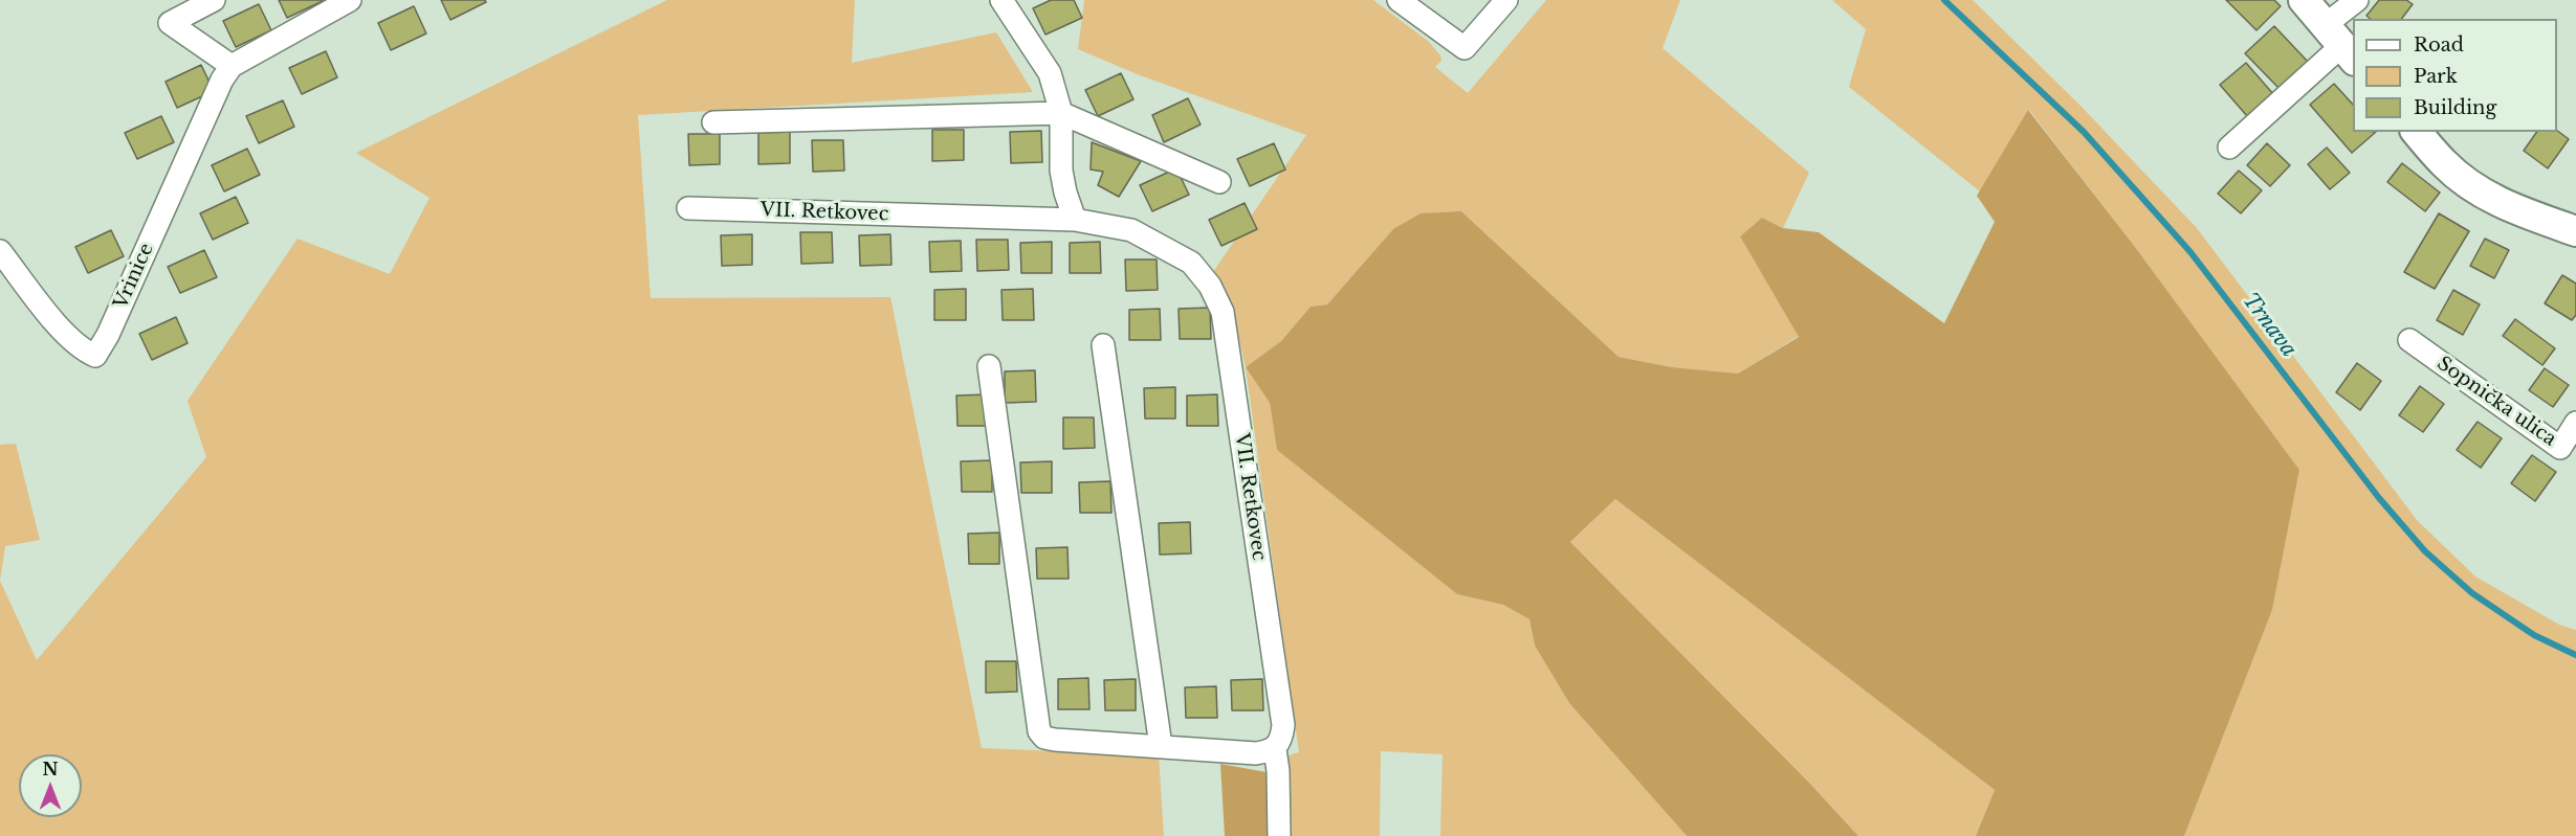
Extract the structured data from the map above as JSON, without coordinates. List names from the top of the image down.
{
  "streets": {
    "street": ["VII. Retkovec", "Vrinice", "Sopnička ulica"]
  },
  "water": ["Trnava"],
  "legend": ["Road", "Park", "Building"],
  "north": "top"
}
